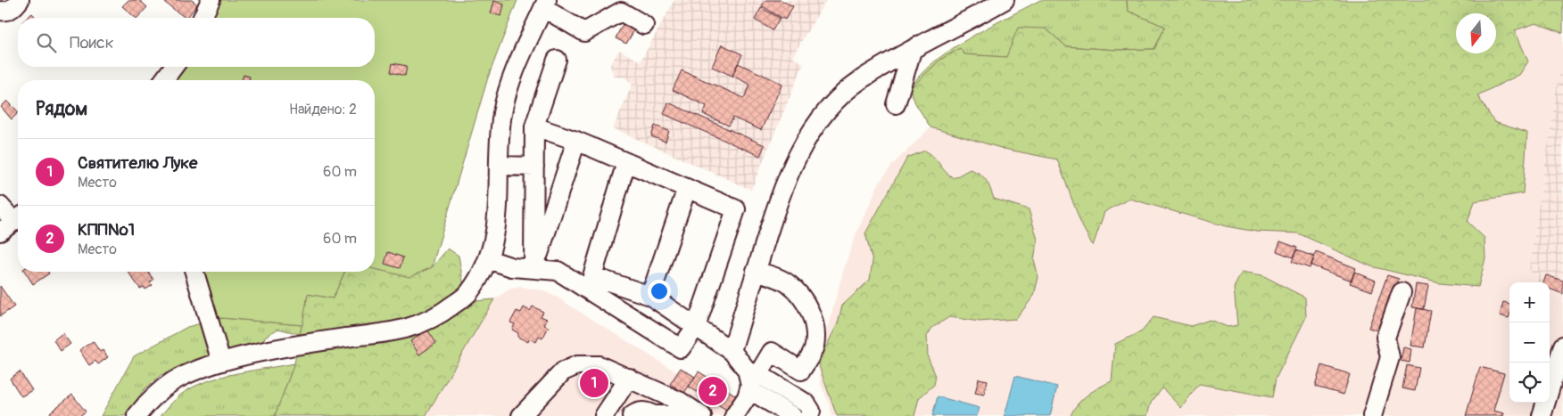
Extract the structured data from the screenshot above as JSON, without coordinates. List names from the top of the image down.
{
  "north": "bottom",
  "page": {
    "search": "Поиск",
    "heading": ["Рядом", "Найдено: 2"],
    "list": [
      {
        "mark": "1",
        "name": "Святителю Луке",
        "note": "Место",
        "value": "60 m"
      },
      {
        "mark": "2",
        "name": "КПП№1",
        "note": "Место",
        "value": "60 m"
      }
    ],
    "map_buttons": ["+", "−"],
    "pins": ["1", "2"]
  }
}
